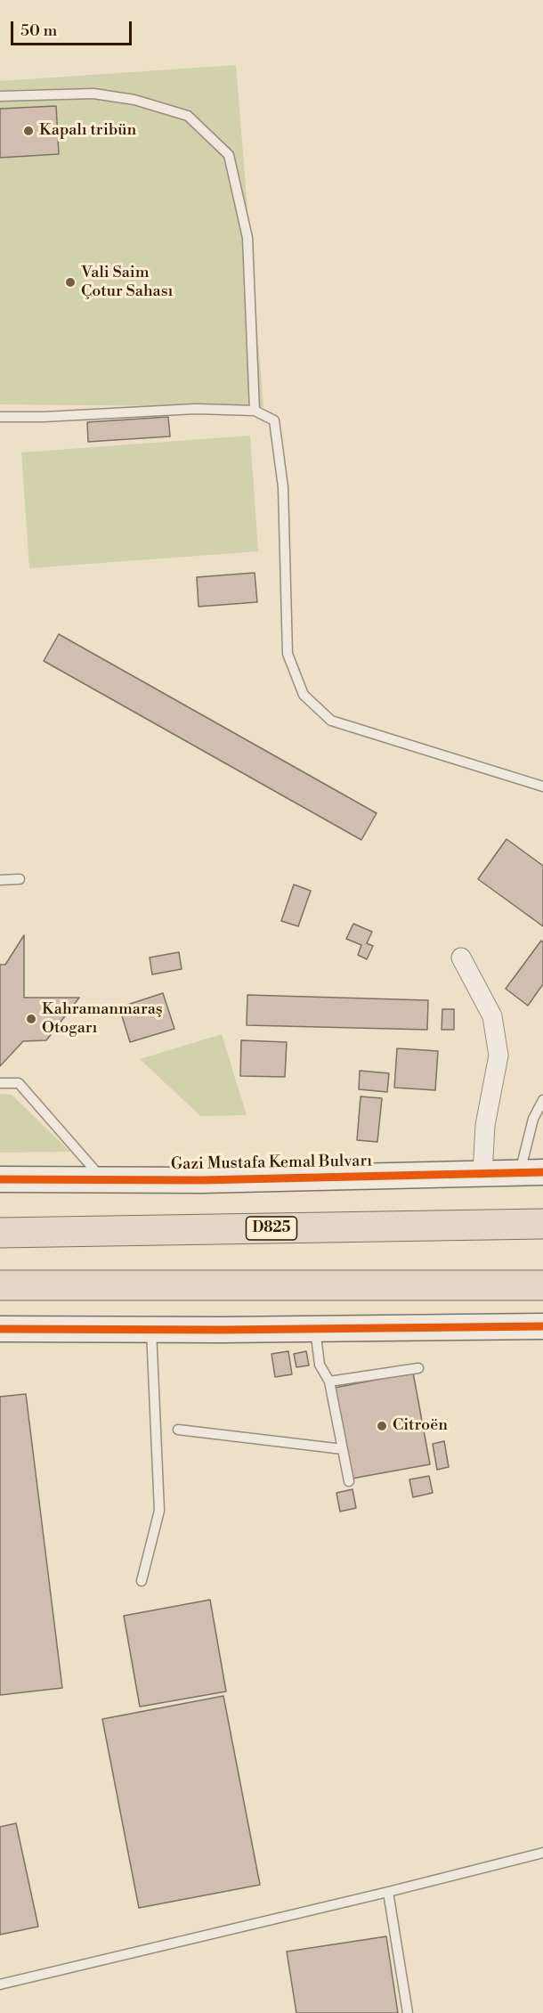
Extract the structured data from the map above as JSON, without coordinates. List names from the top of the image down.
{
  "streets": {
    "highway": ["D825"],
    "street": ["Gazi Mustafa Kemal Bulvarı"]
  },
  "places": [
    "Kapalı tribün",
    "Vali Saim Çotur Sahası",
    "Kahramanmaraş Otogarı",
    "Citroën"
  ],
  "scale_bar": "50 m"
}
